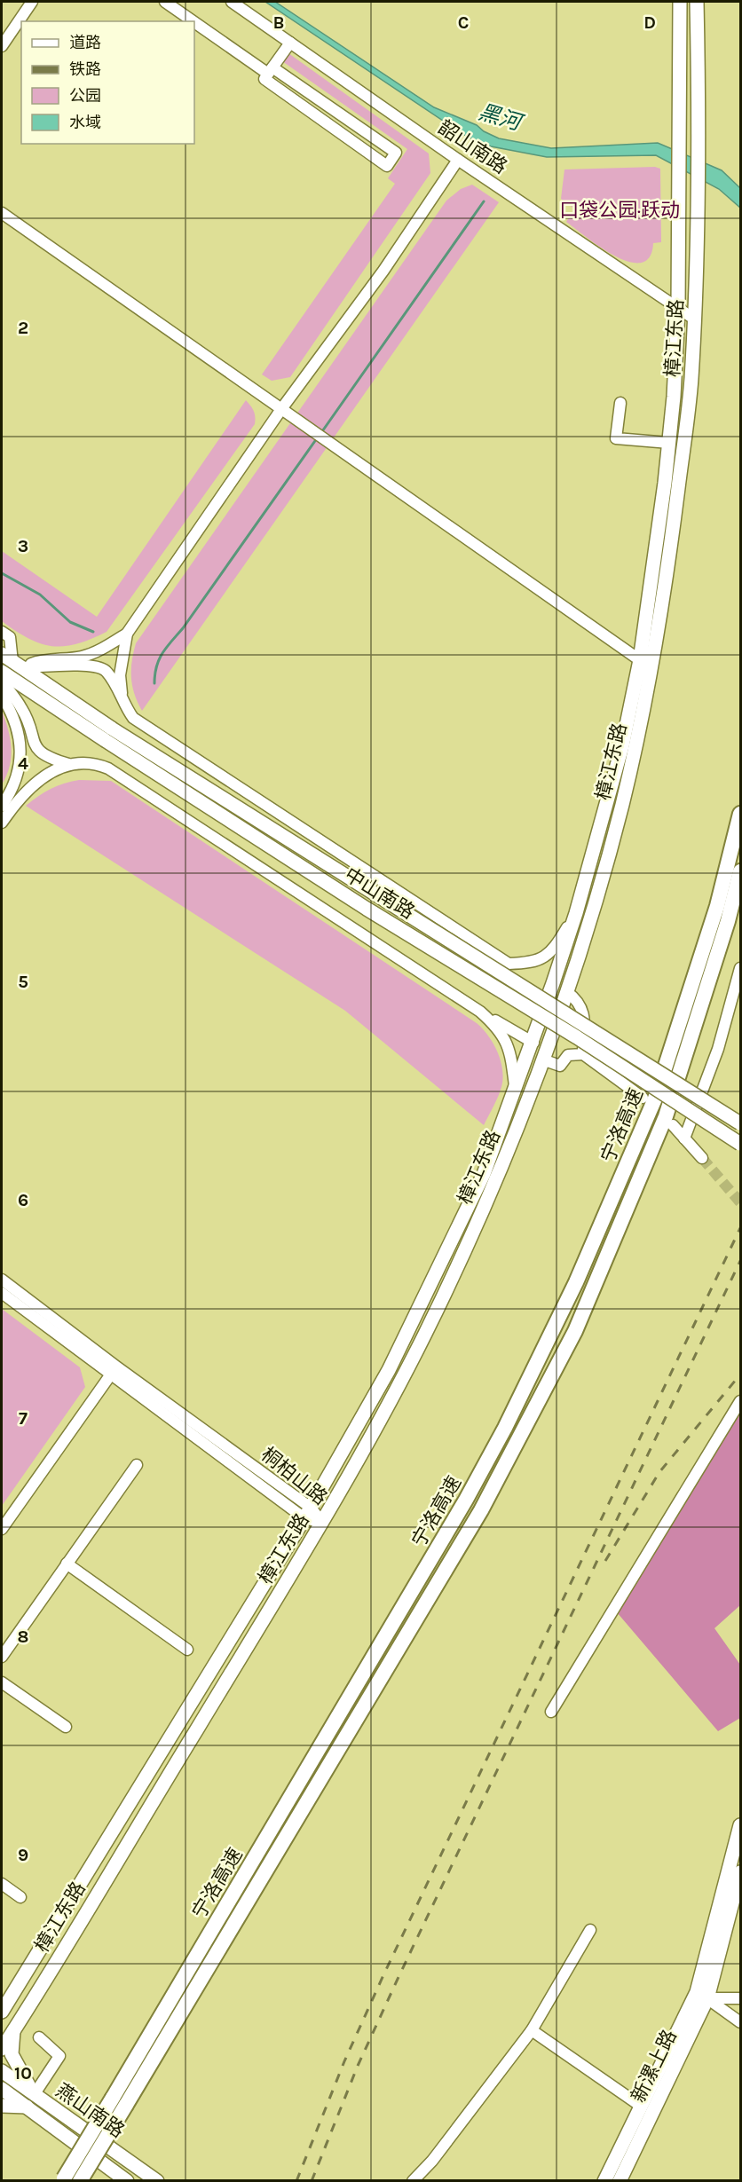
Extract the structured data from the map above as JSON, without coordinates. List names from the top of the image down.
{
  "streets": {
    "highway": ["宁洛高速"],
    "main road": [
      "樟江东路",
      "中山南路",
      "新漯上路",
      "燕山南路"
    ],
    "street": ["韶山南路", "桐柏山路"]
  },
  "crossings": [
    ["韶山南路", "樟江东路"],
    ["樟江东路", "桐柏山路"]
  ],
  "water": ["黑河"],
  "parks": ["口袋公园·跃动"],
  "legend": [
    "道路",
    "铁路",
    "公园",
    "水域"
  ],
  "grid": {
    "columns": ["B", "C", "D"],
    "rows": [
      "2",
      "3",
      "4",
      "5",
      "6",
      "7",
      "8",
      "9",
      "10"
    ]
  }
}
